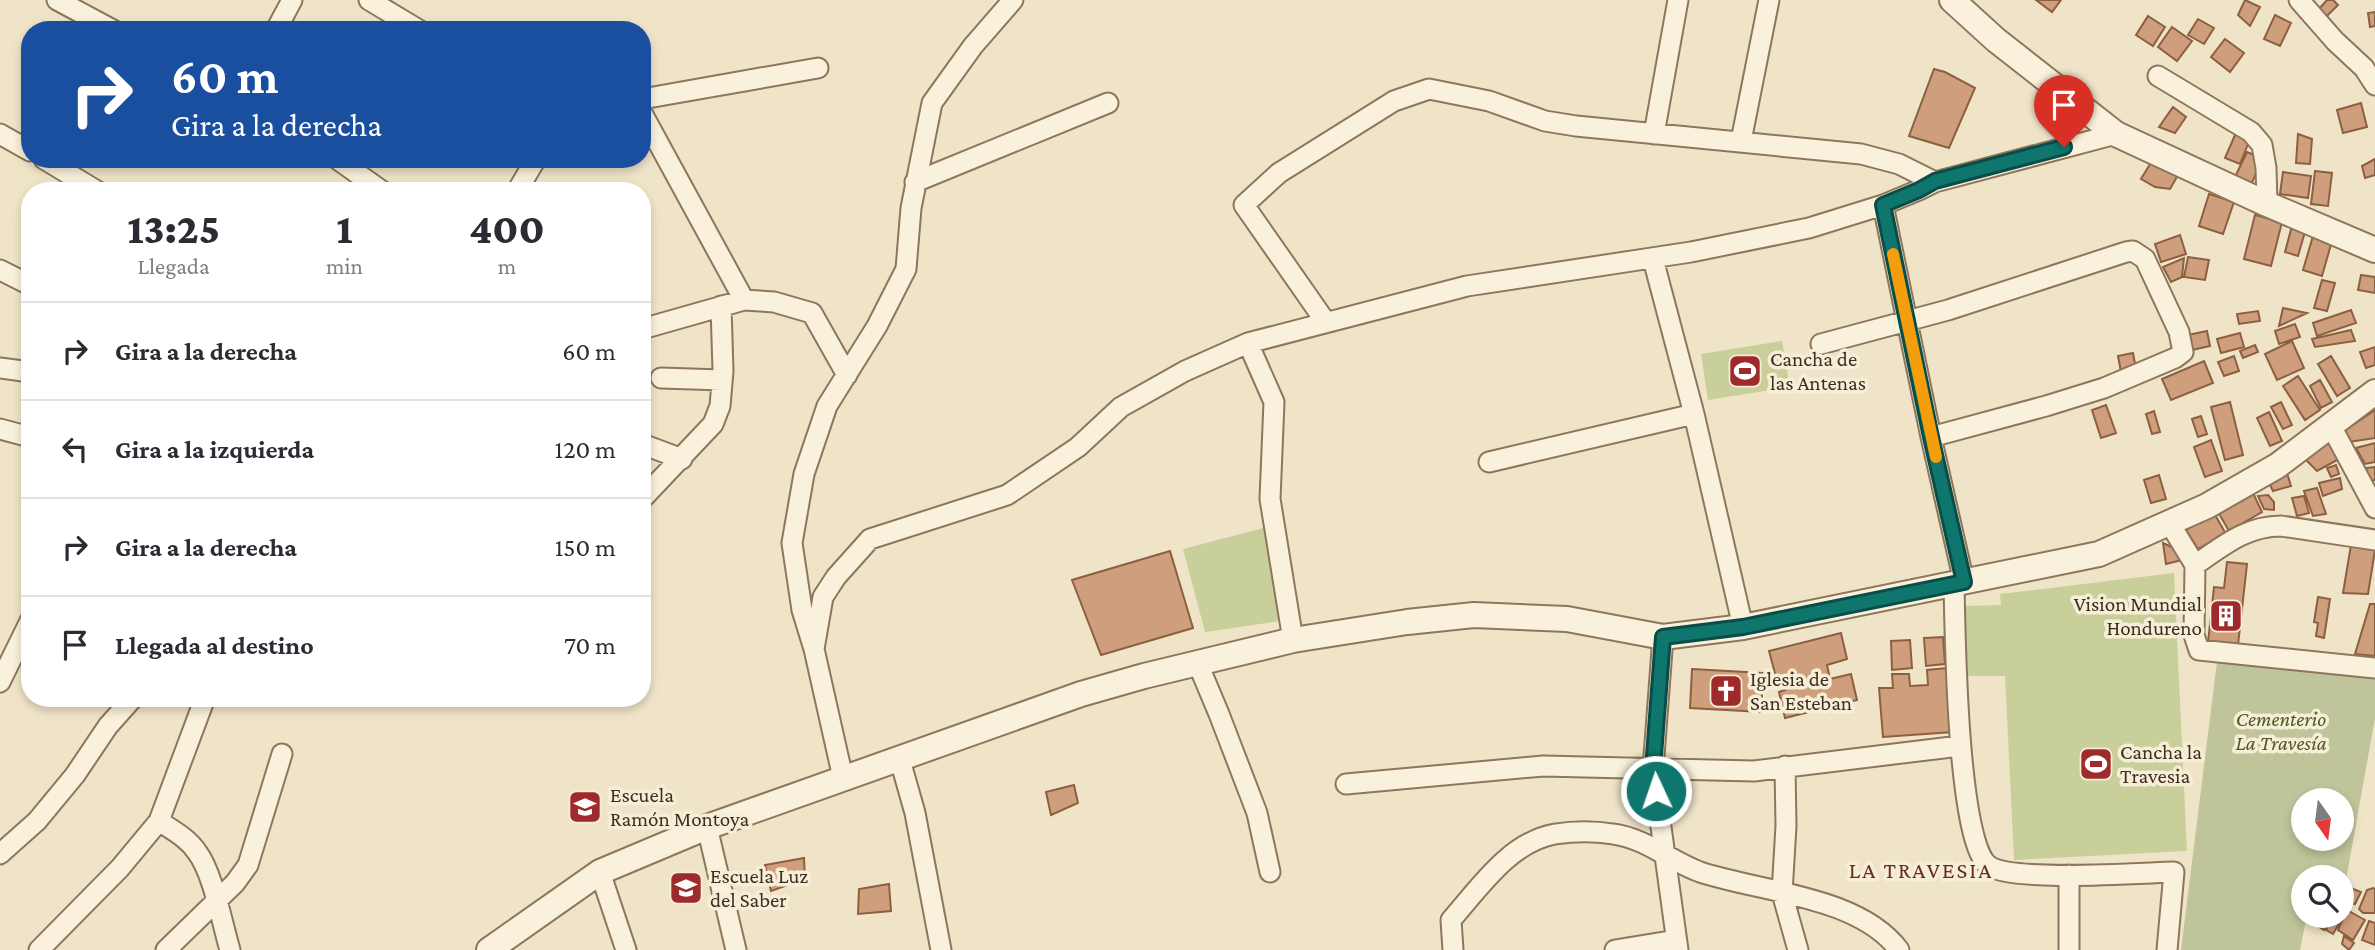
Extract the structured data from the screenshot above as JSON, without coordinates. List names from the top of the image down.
{
  "districts": ["LA TRAVESIA"],
  "parks": ["Cementerio La Travesía"],
  "places": {
    "sports": ["Cancha de las Antenas", "Cancha la Travesia"],
    "building": ["Vision Mundial Hondureno"],
    "church": ["Iglesia de San Esteban"],
    "school or university": ["Escuela Ramón Montoya", "Escuela Luz del Saber"]
  },
  "north": "bottom",
  "page": {
    "turn": ["60 m", "Gira a la derecha"],
    "eta": [
      "13:25",
      "Llegada",
      "1",
      "min",
      "400",
      "m"
    ],
    "list": [
      {
        "name": "Gira a la derecha",
        "value": "60 m"
      },
      {
        "name": "Gira a la izquierda",
        "value": "120 m"
      },
      {
        "name": "Gira a la derecha",
        "value": "150 m"
      },
      {
        "name": "Llegada al destino",
        "value": "70 m"
      }
    ]
  }
}
